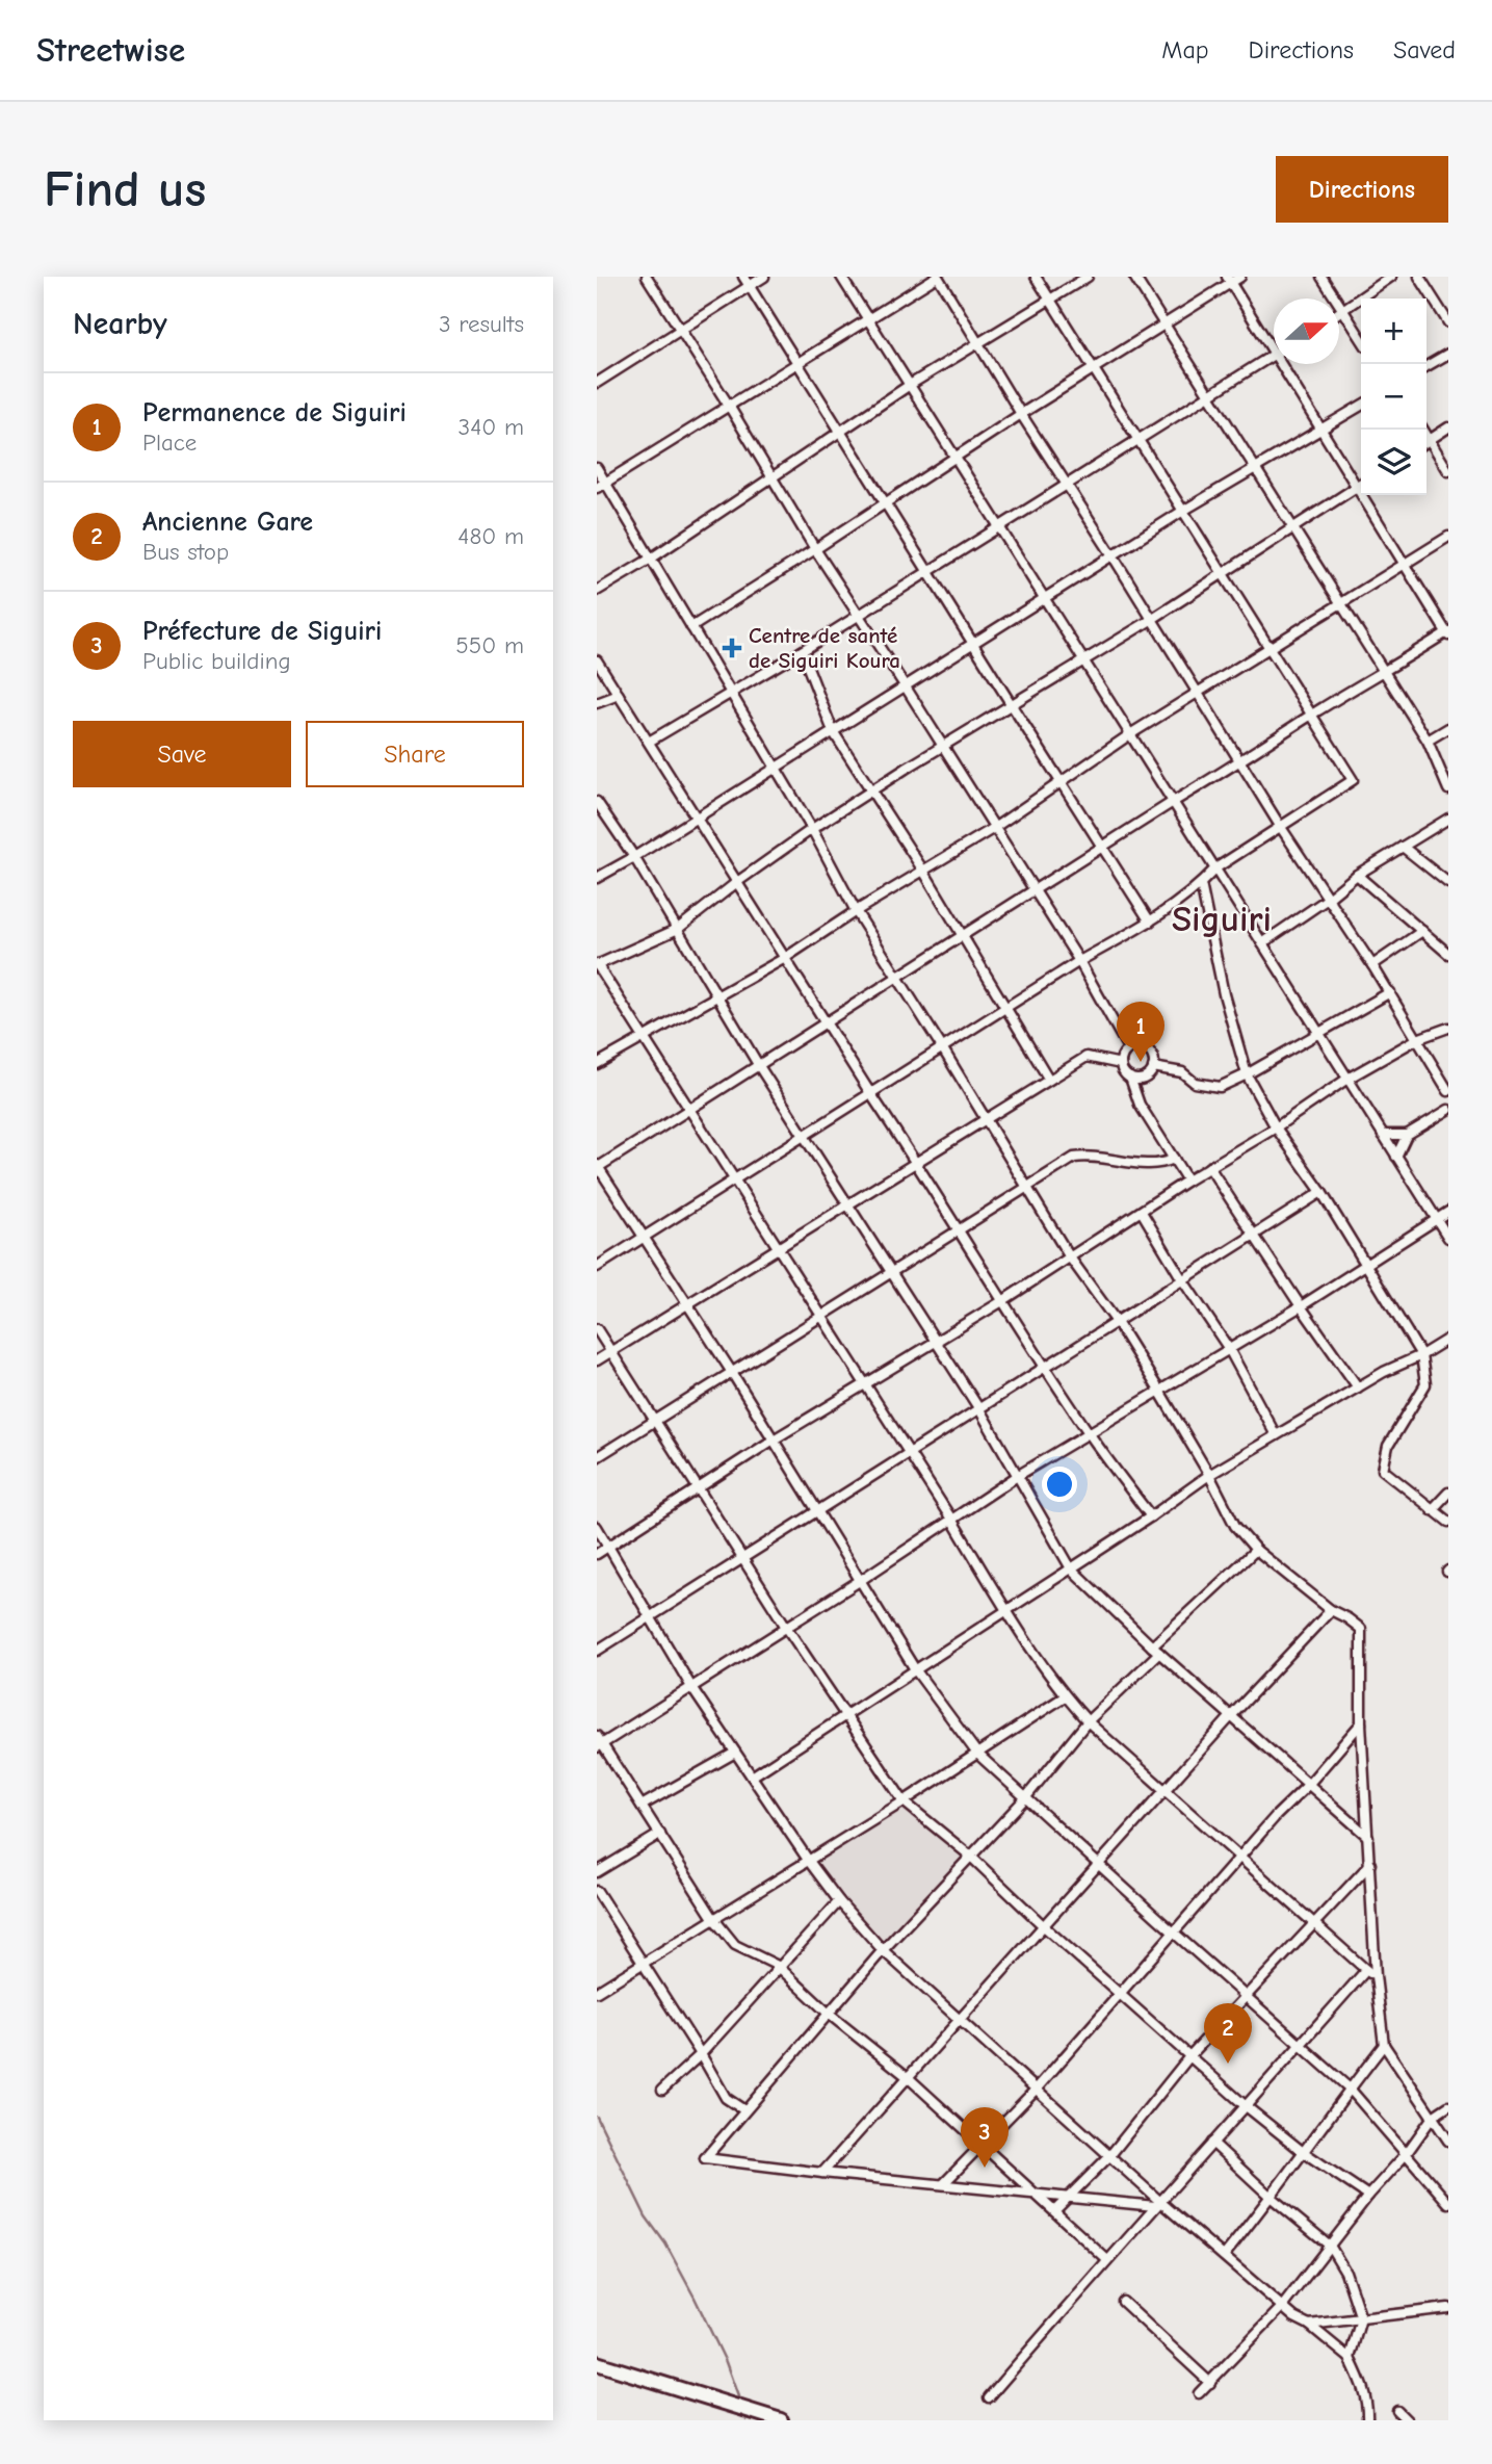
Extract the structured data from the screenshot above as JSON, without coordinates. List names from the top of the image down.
{
  "districts": ["Siguiri"],
  "places": {
    "health": ["Centre de santé de Siguiri Koura"]
  },
  "north": "right",
  "page": {
    "header": "Streetwise",
    "nav": ["Map", "Directions", "Saved"],
    "buttons": [
      "Directions",
      ["Save", "Share"]
    ],
    "title": "Find us",
    "heading": ["Nearby", "3 results"],
    "map_buttons": ["+", "−"],
    "list": [
      {
        "mark": "1",
        "name": "Permanence de Siguiri",
        "note": "Place",
        "value": "340 m"
      },
      {
        "mark": "2",
        "name": "Ancienne Gare",
        "note": "Bus stop",
        "value": "480 m"
      },
      {
        "mark": "3",
        "name": "Préfecture de Siguiri",
        "note": "Public building",
        "value": "550 m"
      }
    ],
    "pins": ["1", "2", "3"]
  }
}
